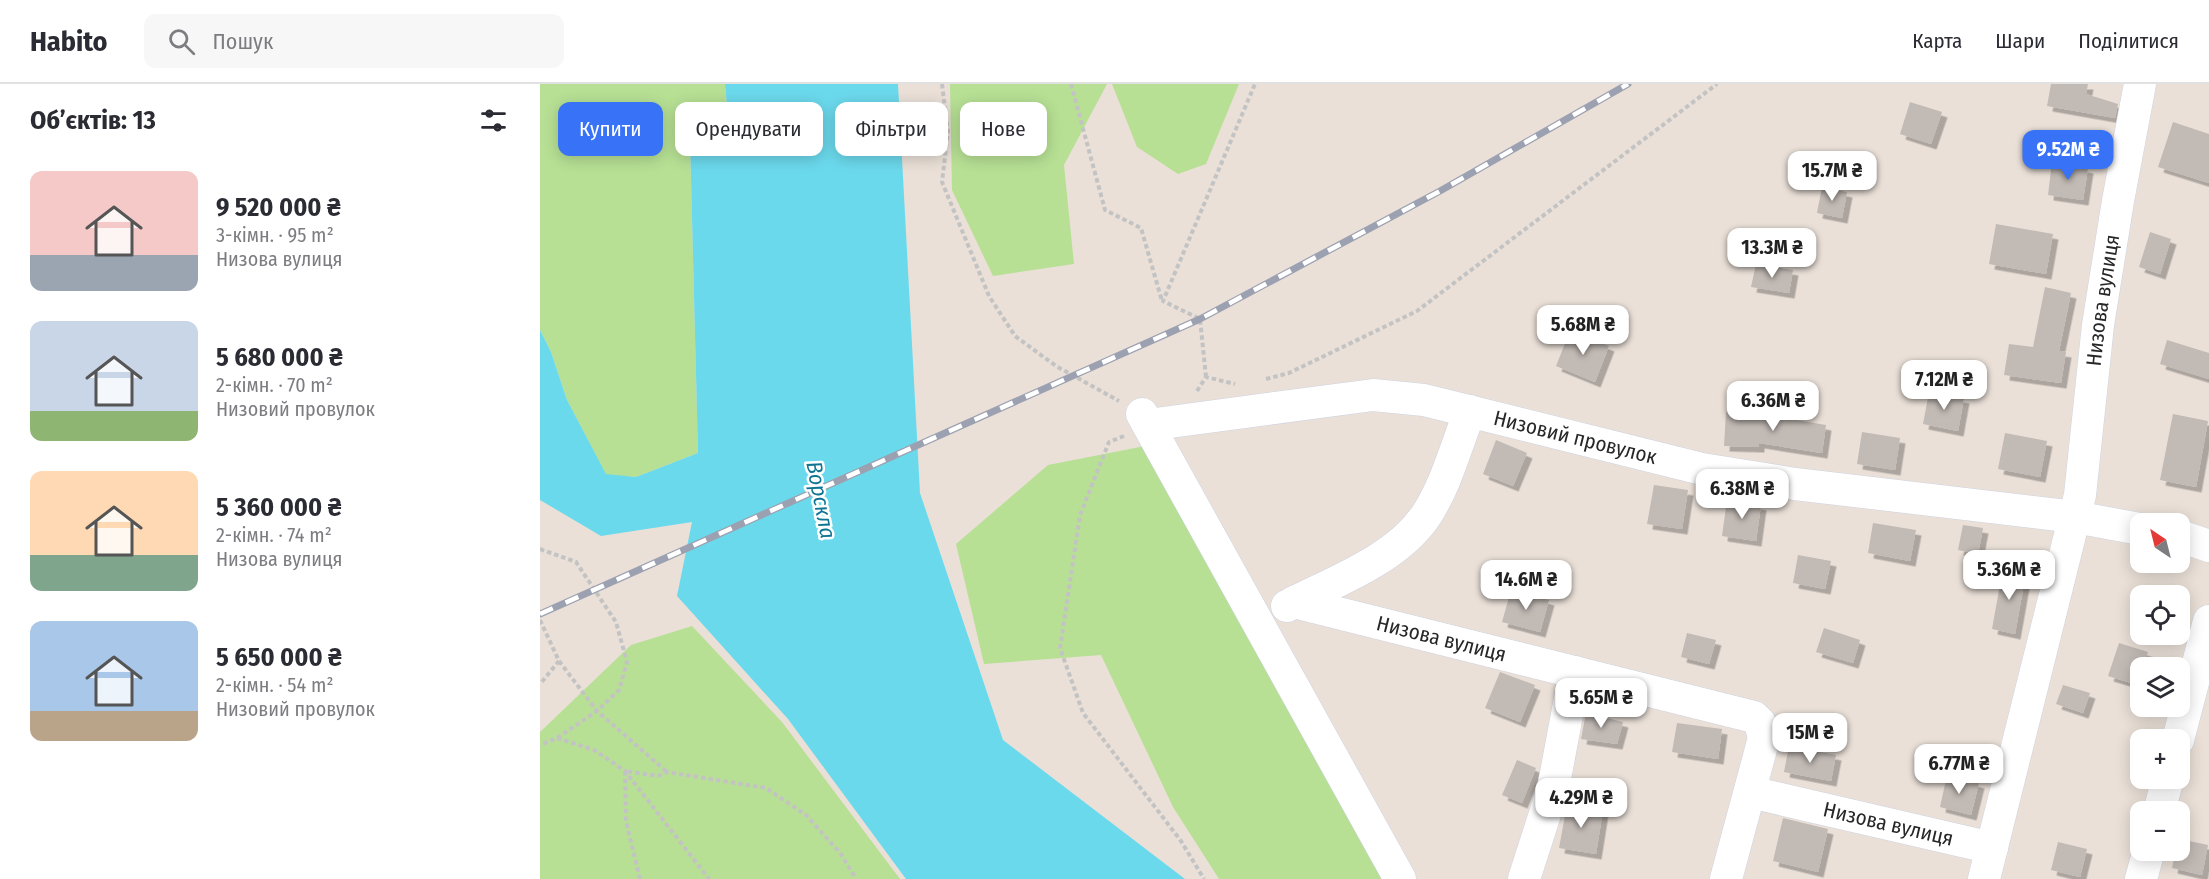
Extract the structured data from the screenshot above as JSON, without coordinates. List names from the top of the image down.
{
  "streets": {
    "street": ["Низова вулиця", "Низовий провулок"]
  },
  "crossings": [
    ["Низова вулиця", "Низовий провулок"]
  ],
  "water": ["Ворскла"],
  "north": "top left",
  "page": {
    "header": "Habito",
    "search": "Пошук",
    "nav": ["Карта", "Шари", "Поділитися"],
    "heading": "Об’єктів: 13",
    "chip": [
      "Купити",
      "Орендувати",
      "Фільтри",
      "Нове"
    ],
    "price": [
      "9.52M ₴",
      "15.7M ₴",
      "13.3M ₴",
      "5.68M ₴",
      "7.12M ₴",
      "6.36M ₴",
      "6.38M ₴",
      "5.36M ₴",
      "14.6M ₴",
      "5.65M ₴",
      "15M ₴",
      "6.77M ₴",
      "4.29M ₴"
    ],
    "list": [
      {
        "name": "9 520 000 ₴",
        "note": "3-кімн. · 95 m² · Низова вулиця"
      },
      {
        "name": "5 680 000 ₴",
        "note": "2-кімн. · 70 m² · Низовий провулок"
      },
      {
        "name": "5 360 000 ₴",
        "note": "2-кімн. · 74 m² · Низова вулиця"
      },
      {
        "name": "5 650 000 ₴",
        "note": "2-кімн. · 54 m² · Низовий провулок"
      }
    ],
    "map_buttons": ["+", "−"]
  }
}
